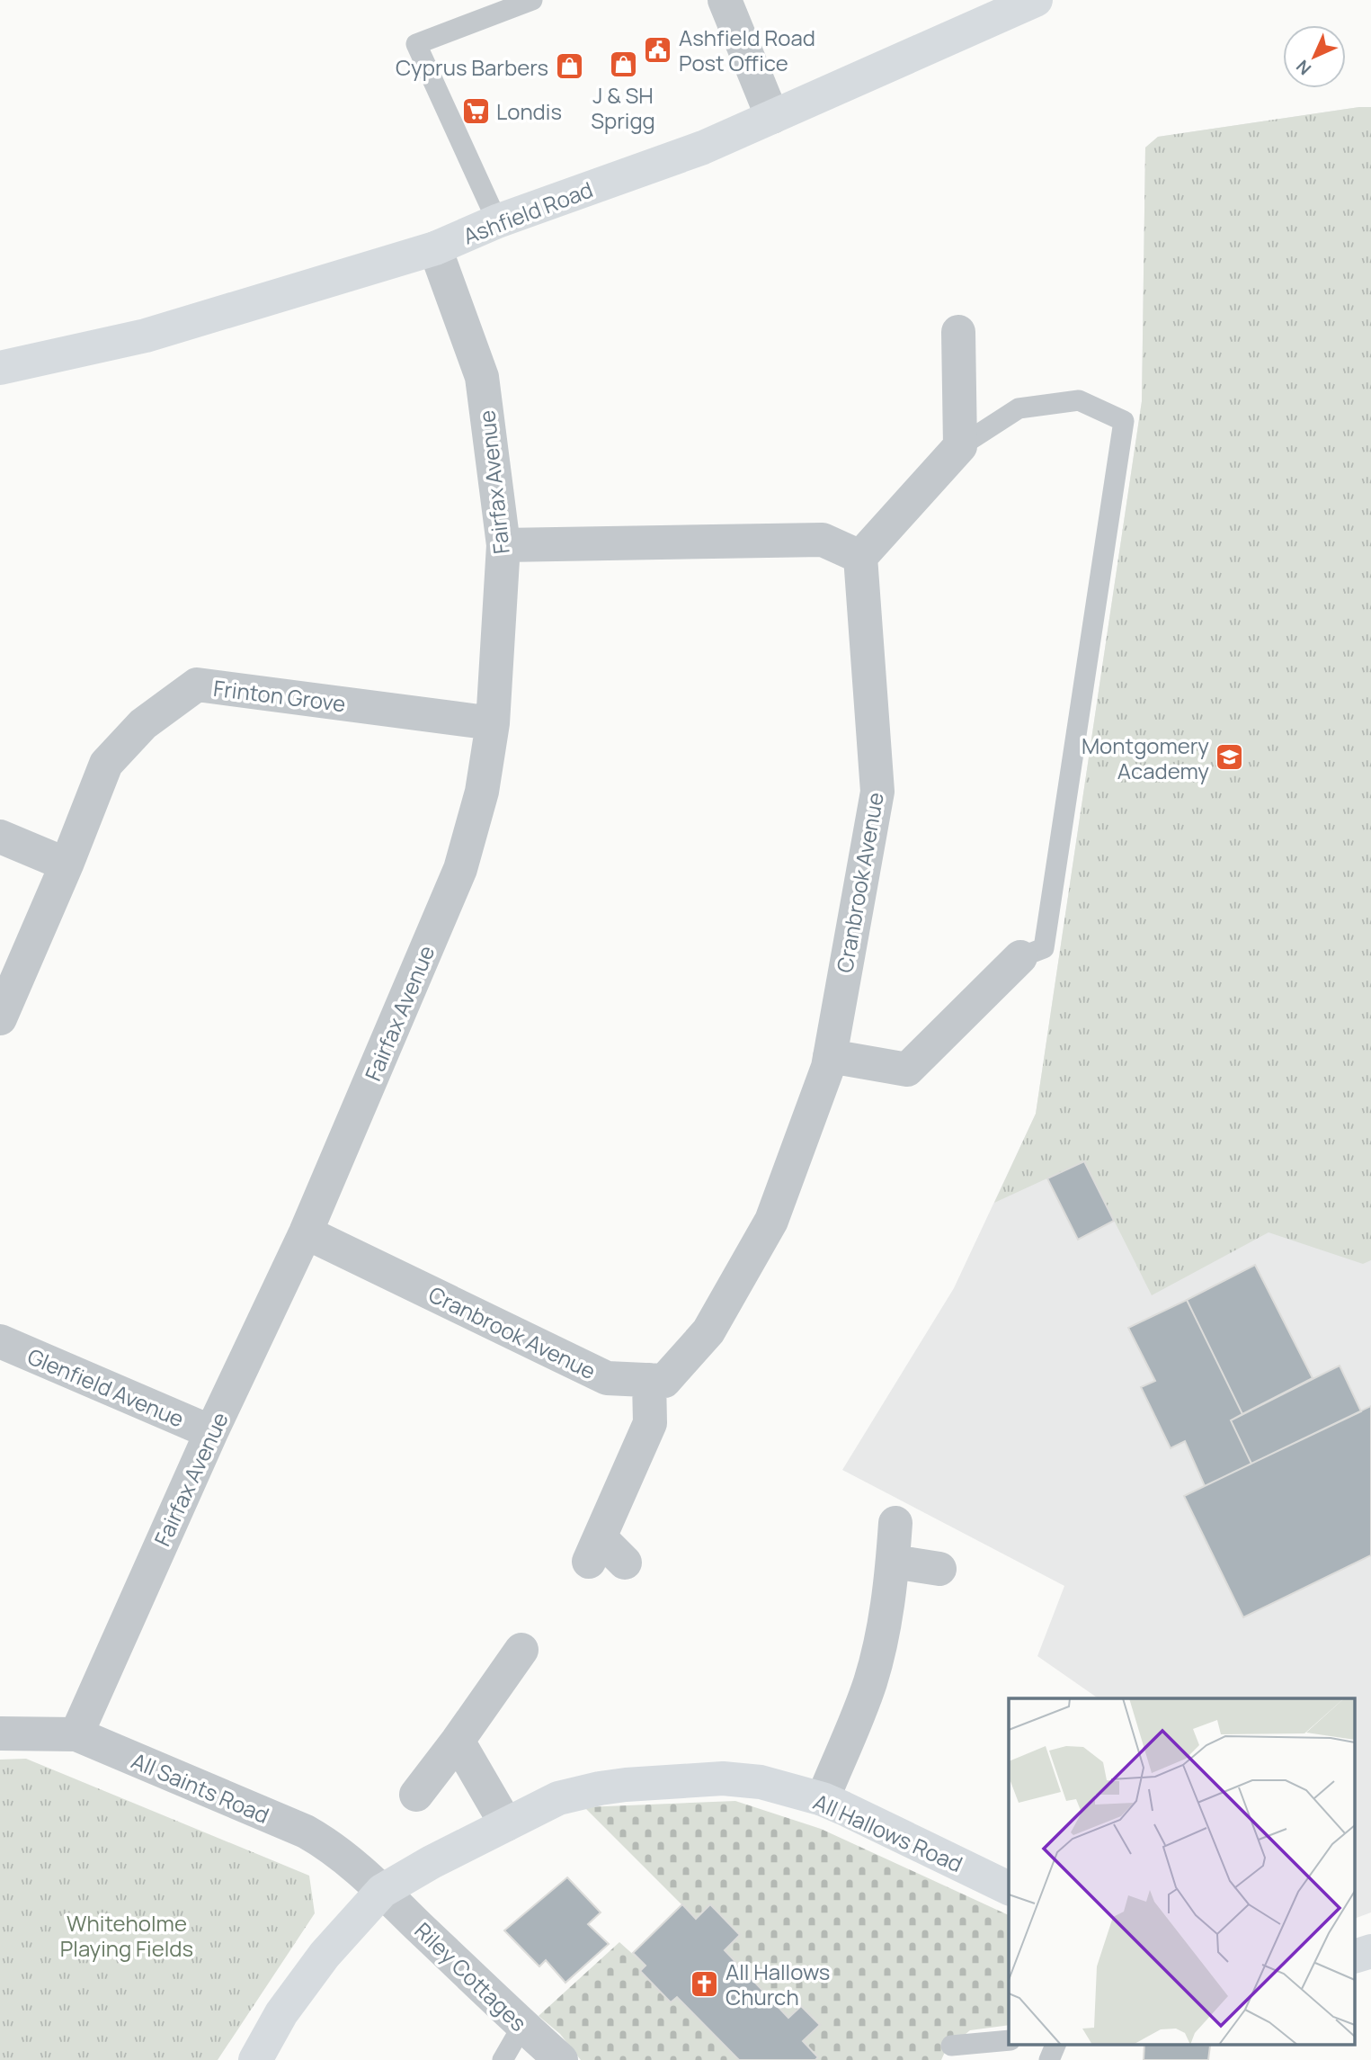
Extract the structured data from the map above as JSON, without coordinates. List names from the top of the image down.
{
  "streets": {
    "street": [
      "Ashfield Road",
      "Fairfax Avenue",
      "Frinton Grove",
      "Cranbrook Avenue",
      "Glenfield Avenue",
      "All Saints Road",
      "All Hallows Road",
      "Riley Cottages"
    ]
  },
  "crossings": [
    ["Ashfield Road", "Fairfax Avenue"],
    ["Fairfax Avenue", "Frinton Grove"],
    ["Fairfax Avenue", "Cranbrook Avenue"],
    ["Fairfax Avenue", "Glenfield Avenue"],
    ["Fairfax Avenue", "All Saints Road"],
    ["All Saints Road", "All Hallows Road"],
    ["All Saints Road", "Riley Cottages"],
    ["All Hallows Road", "Riley Cottages"]
  ],
  "parks": ["Whiteholme Playing Fields"],
  "places": {
    "public building": ["Ashfield Road Post Office"],
    "shop": ["J & SH Sprigg", "Cyprus Barbers"],
    "supermarket": ["Londis"],
    "school or university": ["Montgomery Academy"],
    "church": ["All Hallows Church"]
  },
  "north": "bottom left"
}
